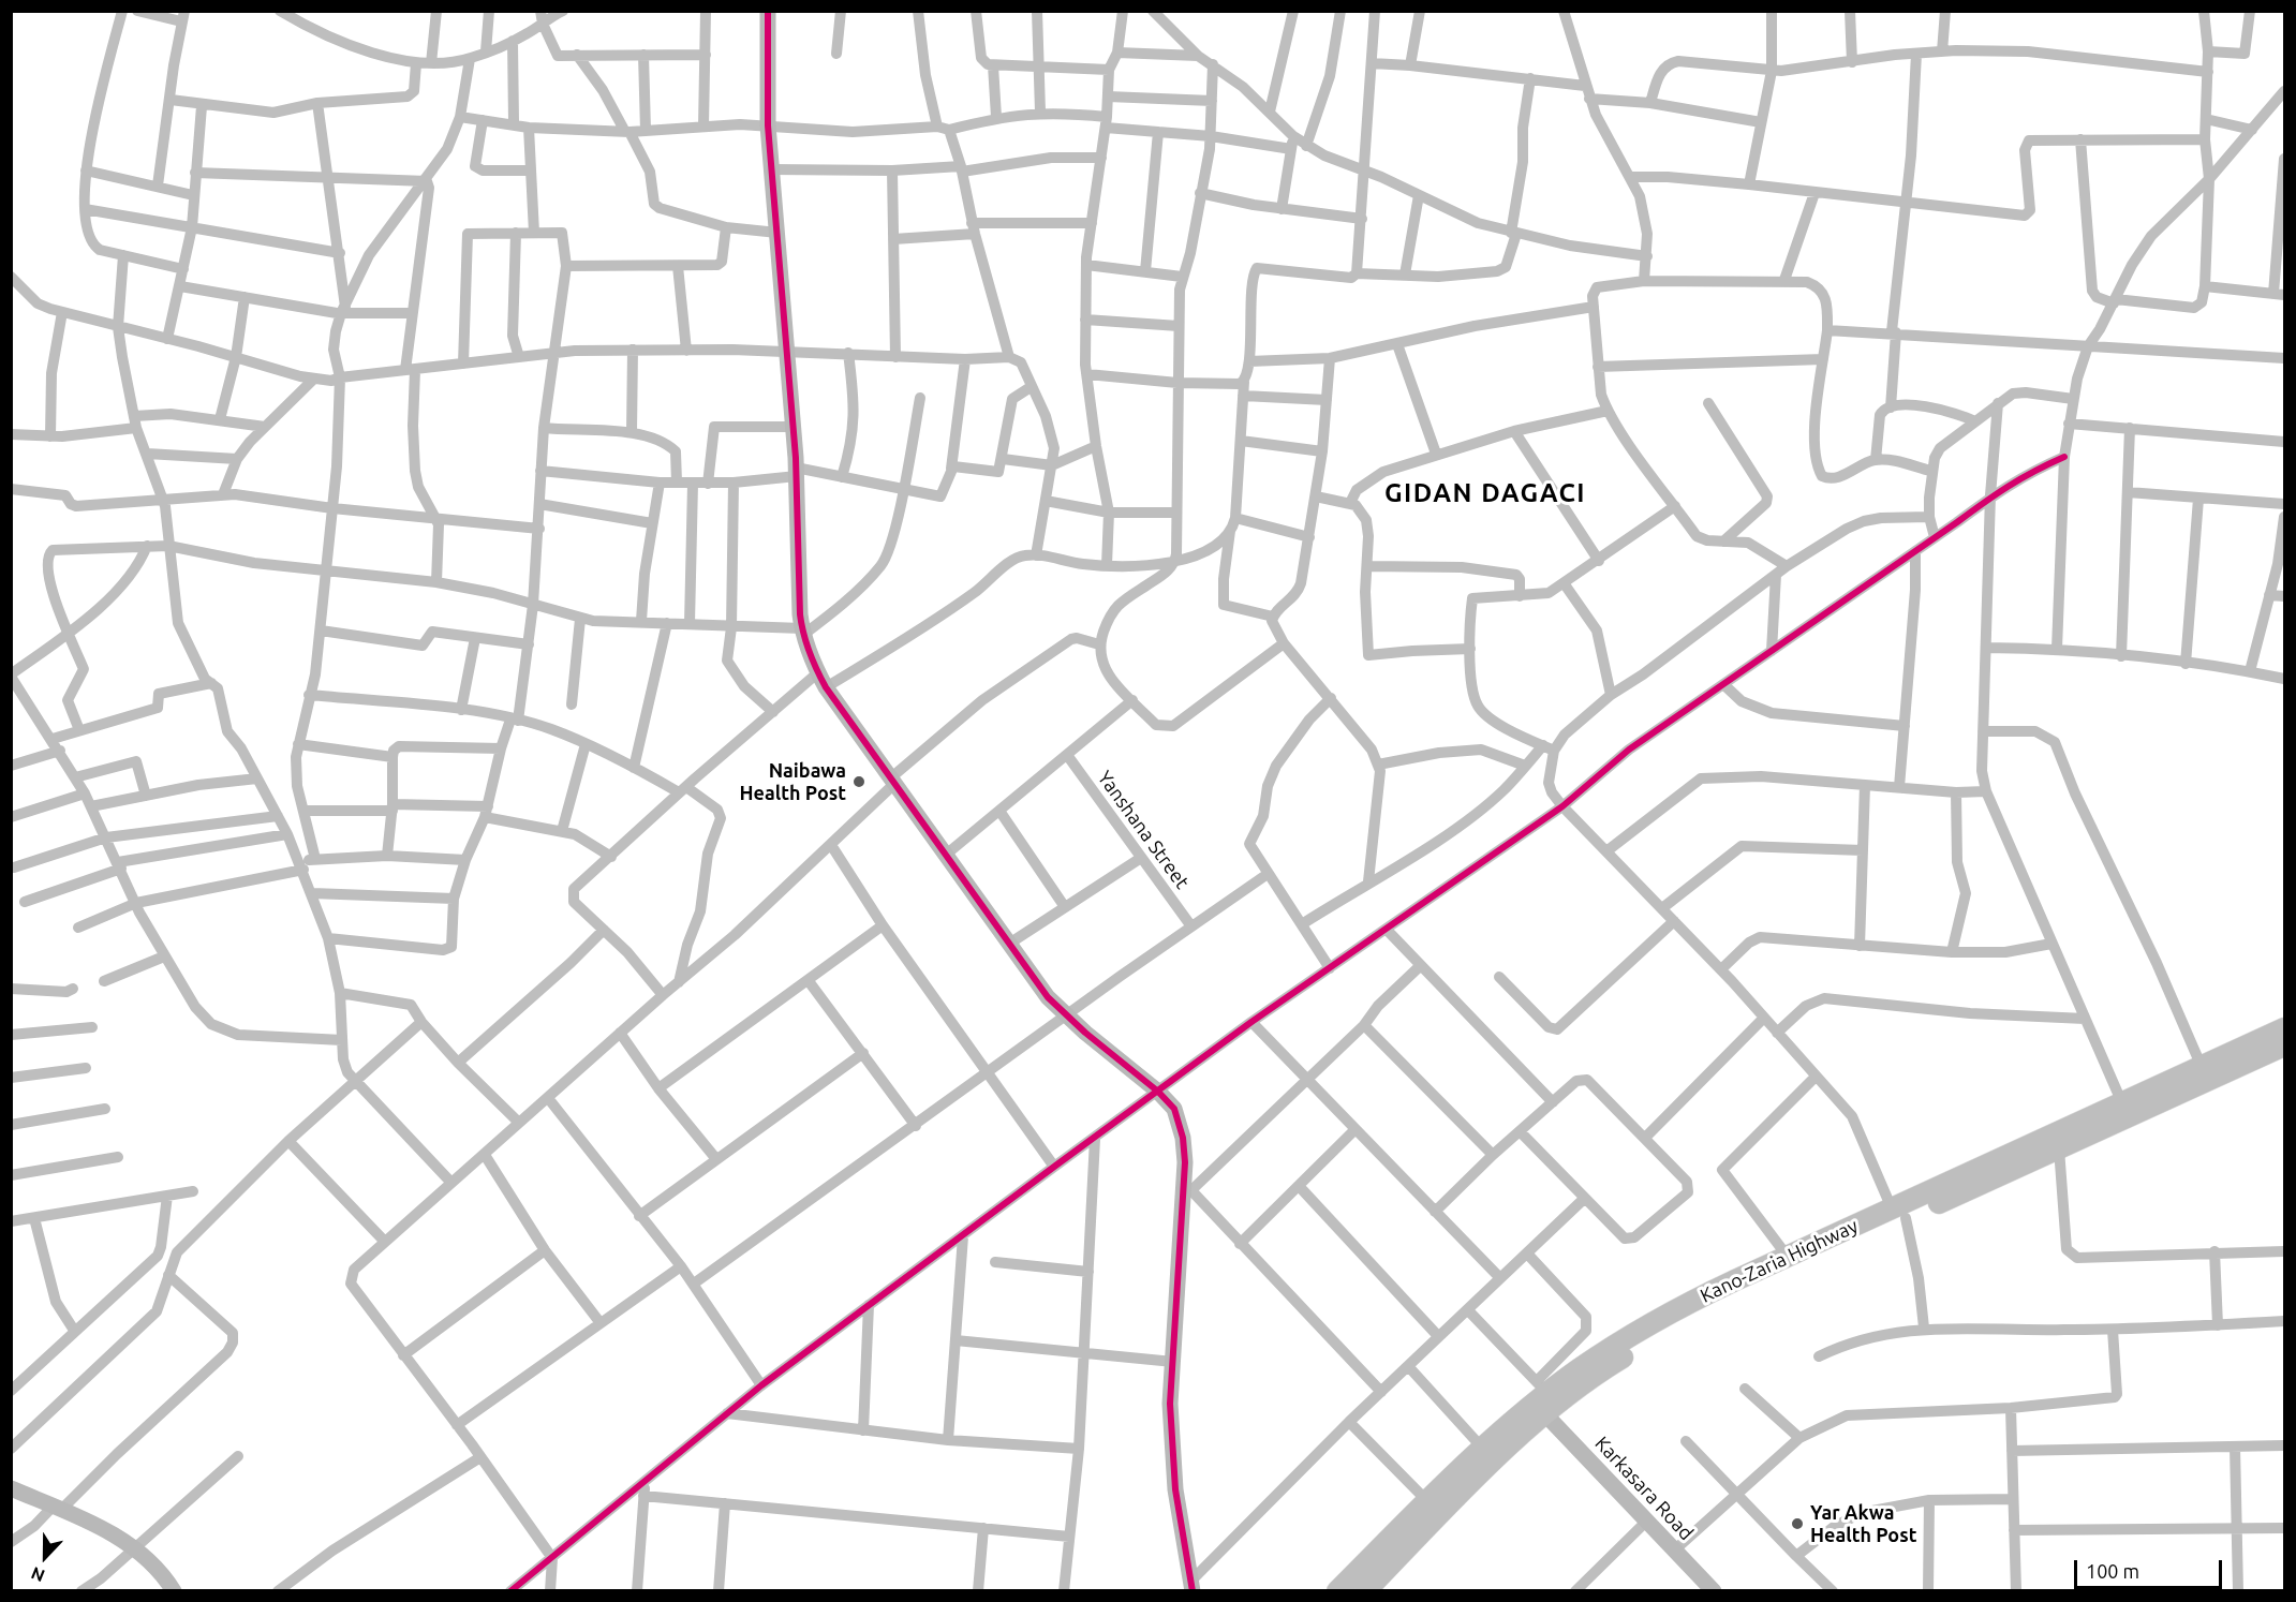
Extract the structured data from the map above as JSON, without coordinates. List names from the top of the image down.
{
  "streets": {
    "highway": ["Kano-Zaria Highway"],
    "street": ["Yanshana Street", "Karkasara Road"]
  },
  "crossings": [
    ["Kano-Zaria Highway", "Karkasara Road"]
  ],
  "districts": ["GIDAN DAGACI"],
  "places": ["Naibawa Health Post", "Yar Akwa Health Post"],
  "scale_bar": "100 m",
  "north": "bottom"
}
